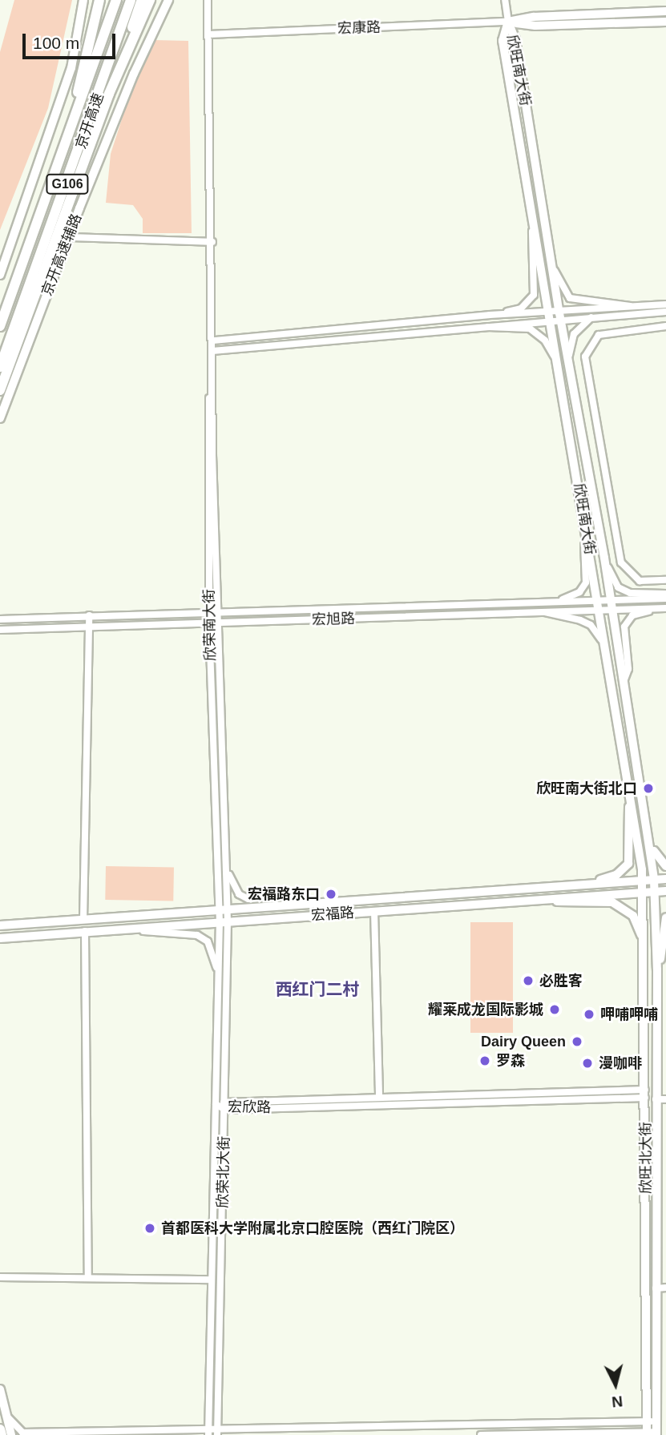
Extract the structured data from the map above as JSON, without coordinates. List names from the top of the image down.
{
  "streets": {
    "highway": ["京开高速", "G106"],
    "main road": [
      "宏康路",
      "欣旺南大街",
      "京开高速辅路",
      "宏福路",
      "欣旺北大街"
    ],
    "street": [
      "宏旭路",
      "欣荣南大街",
      "宏欣路",
      "欣荣北大街"
    ]
  },
  "crossings": [
    ["宏康路", "欣旺南大街"],
    ["宏康路", "欣荣南大街"],
    ["欣旺南大街", "宏旭路"],
    ["欣旺南大街", "宏福路"],
    ["欣旺南大街", "欣旺北大街"],
    ["宏旭路", "欣荣南大街"],
    ["欣荣南大街", "宏福路"],
    ["欣荣南大街", "欣荣北大街"],
    ["宏福路", "欣旺北大街"],
    ["宏福路", "欣荣北大街"],
    ["宏欣路", "欣旺北大街"],
    ["宏欣路", "欣荣北大街"]
  ],
  "districts": ["西红门二村"],
  "places": [
    "欣旺南大街北口",
    "宏福路东口",
    "必胜客",
    "耀莱成龙国际影城",
    "呷哺呷哺",
    "Dairy Queen",
    "罗森",
    "漫咖啡",
    "首都医科大学附属北京口腔医院（西红门院区）"
  ],
  "scale_bar": "100 m",
  "north": "bottom"
}
